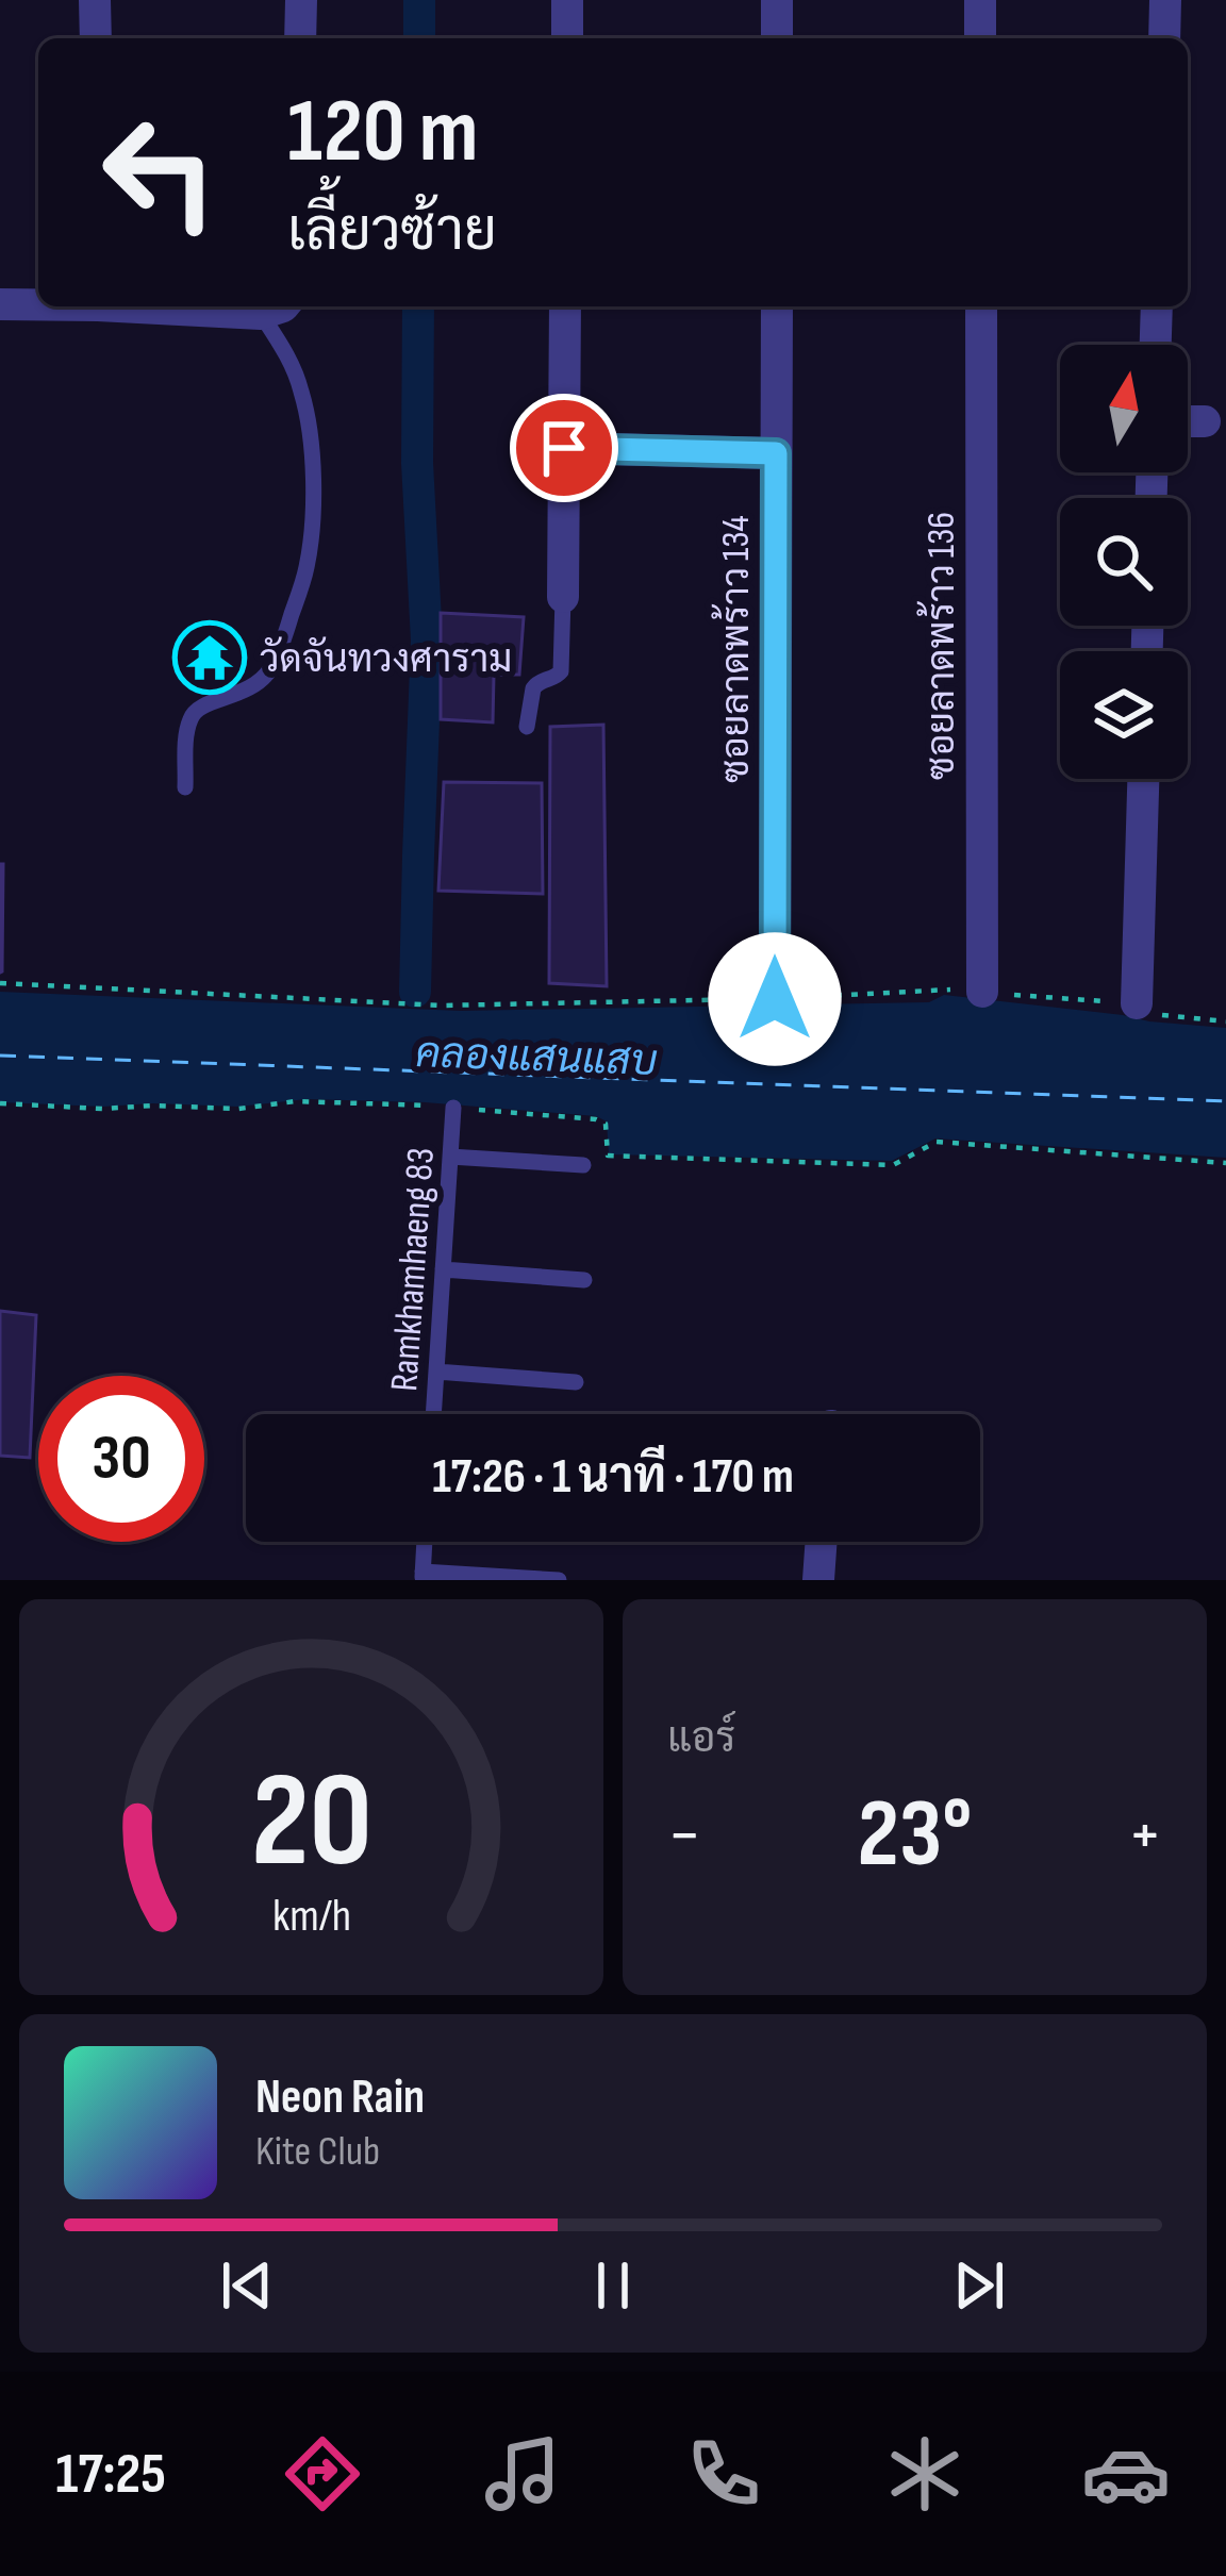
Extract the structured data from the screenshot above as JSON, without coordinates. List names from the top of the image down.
{
  "streets": {
    "street": ["ซอยลาดพร้าว 136", "ซอยลาดพร้าว 134"],
    "lane": ["Ramkhamhaeng 83"]
  },
  "water": ["คลองแสนแสบ"],
  "places": {
    "temple": ["วัดจันทวงศาราม"]
  },
  "north": "top",
  "page": {
    "turn": ["120 m", "เลี้ยวซ้าย"],
    "limit": "30",
    "trip": "17:26 · 1 นาที · 170 m",
    "tile": "แอร์",
    "heat": ["−", "23°", "+"],
    "song": ["Neon Rain", "Kite Club"],
    "tabs": "17:25",
    "gauge": ["20", "km/h"]
  }
}
